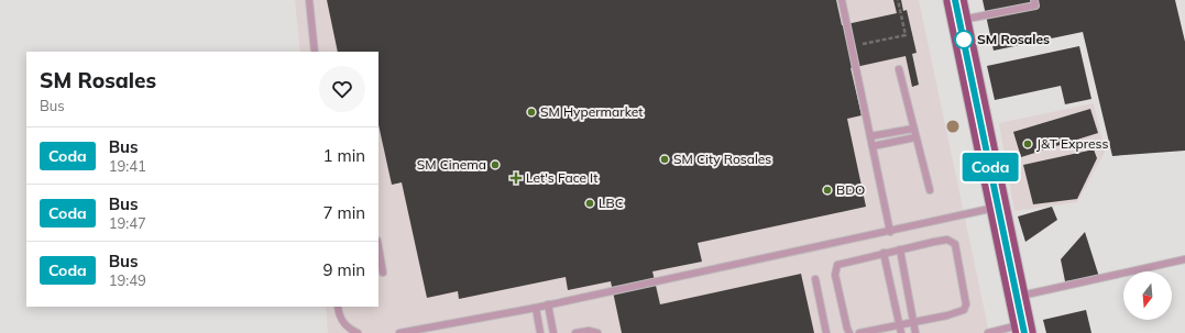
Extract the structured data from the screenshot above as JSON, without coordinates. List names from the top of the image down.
{
  "places": {
    "other": [
      "SM Rosales",
      "SM Hypermarket",
      "J&T Express",
      "SM City Rosales",
      "SM Cinema",
      "BDO",
      "LBC"
    ],
    "health": ["Let's Face It"]
  },
  "lines": ["bus line Coda"],
  "north": "bottom",
  "page": {
    "on_map": "Coda",
    "heading": ["SM Rosales", "Bus"],
    "list": [
      {
        "mark": "Coda",
        "name": "Bus",
        "note": "19:41",
        "value": "1 min"
      },
      {
        "mark": "Coda",
        "name": "Bus",
        "note": "19:47",
        "value": "7 min"
      },
      {
        "mark": "Coda",
        "name": "Bus",
        "note": "19:49",
        "value": "9 min"
      }
    ]
  }
}
